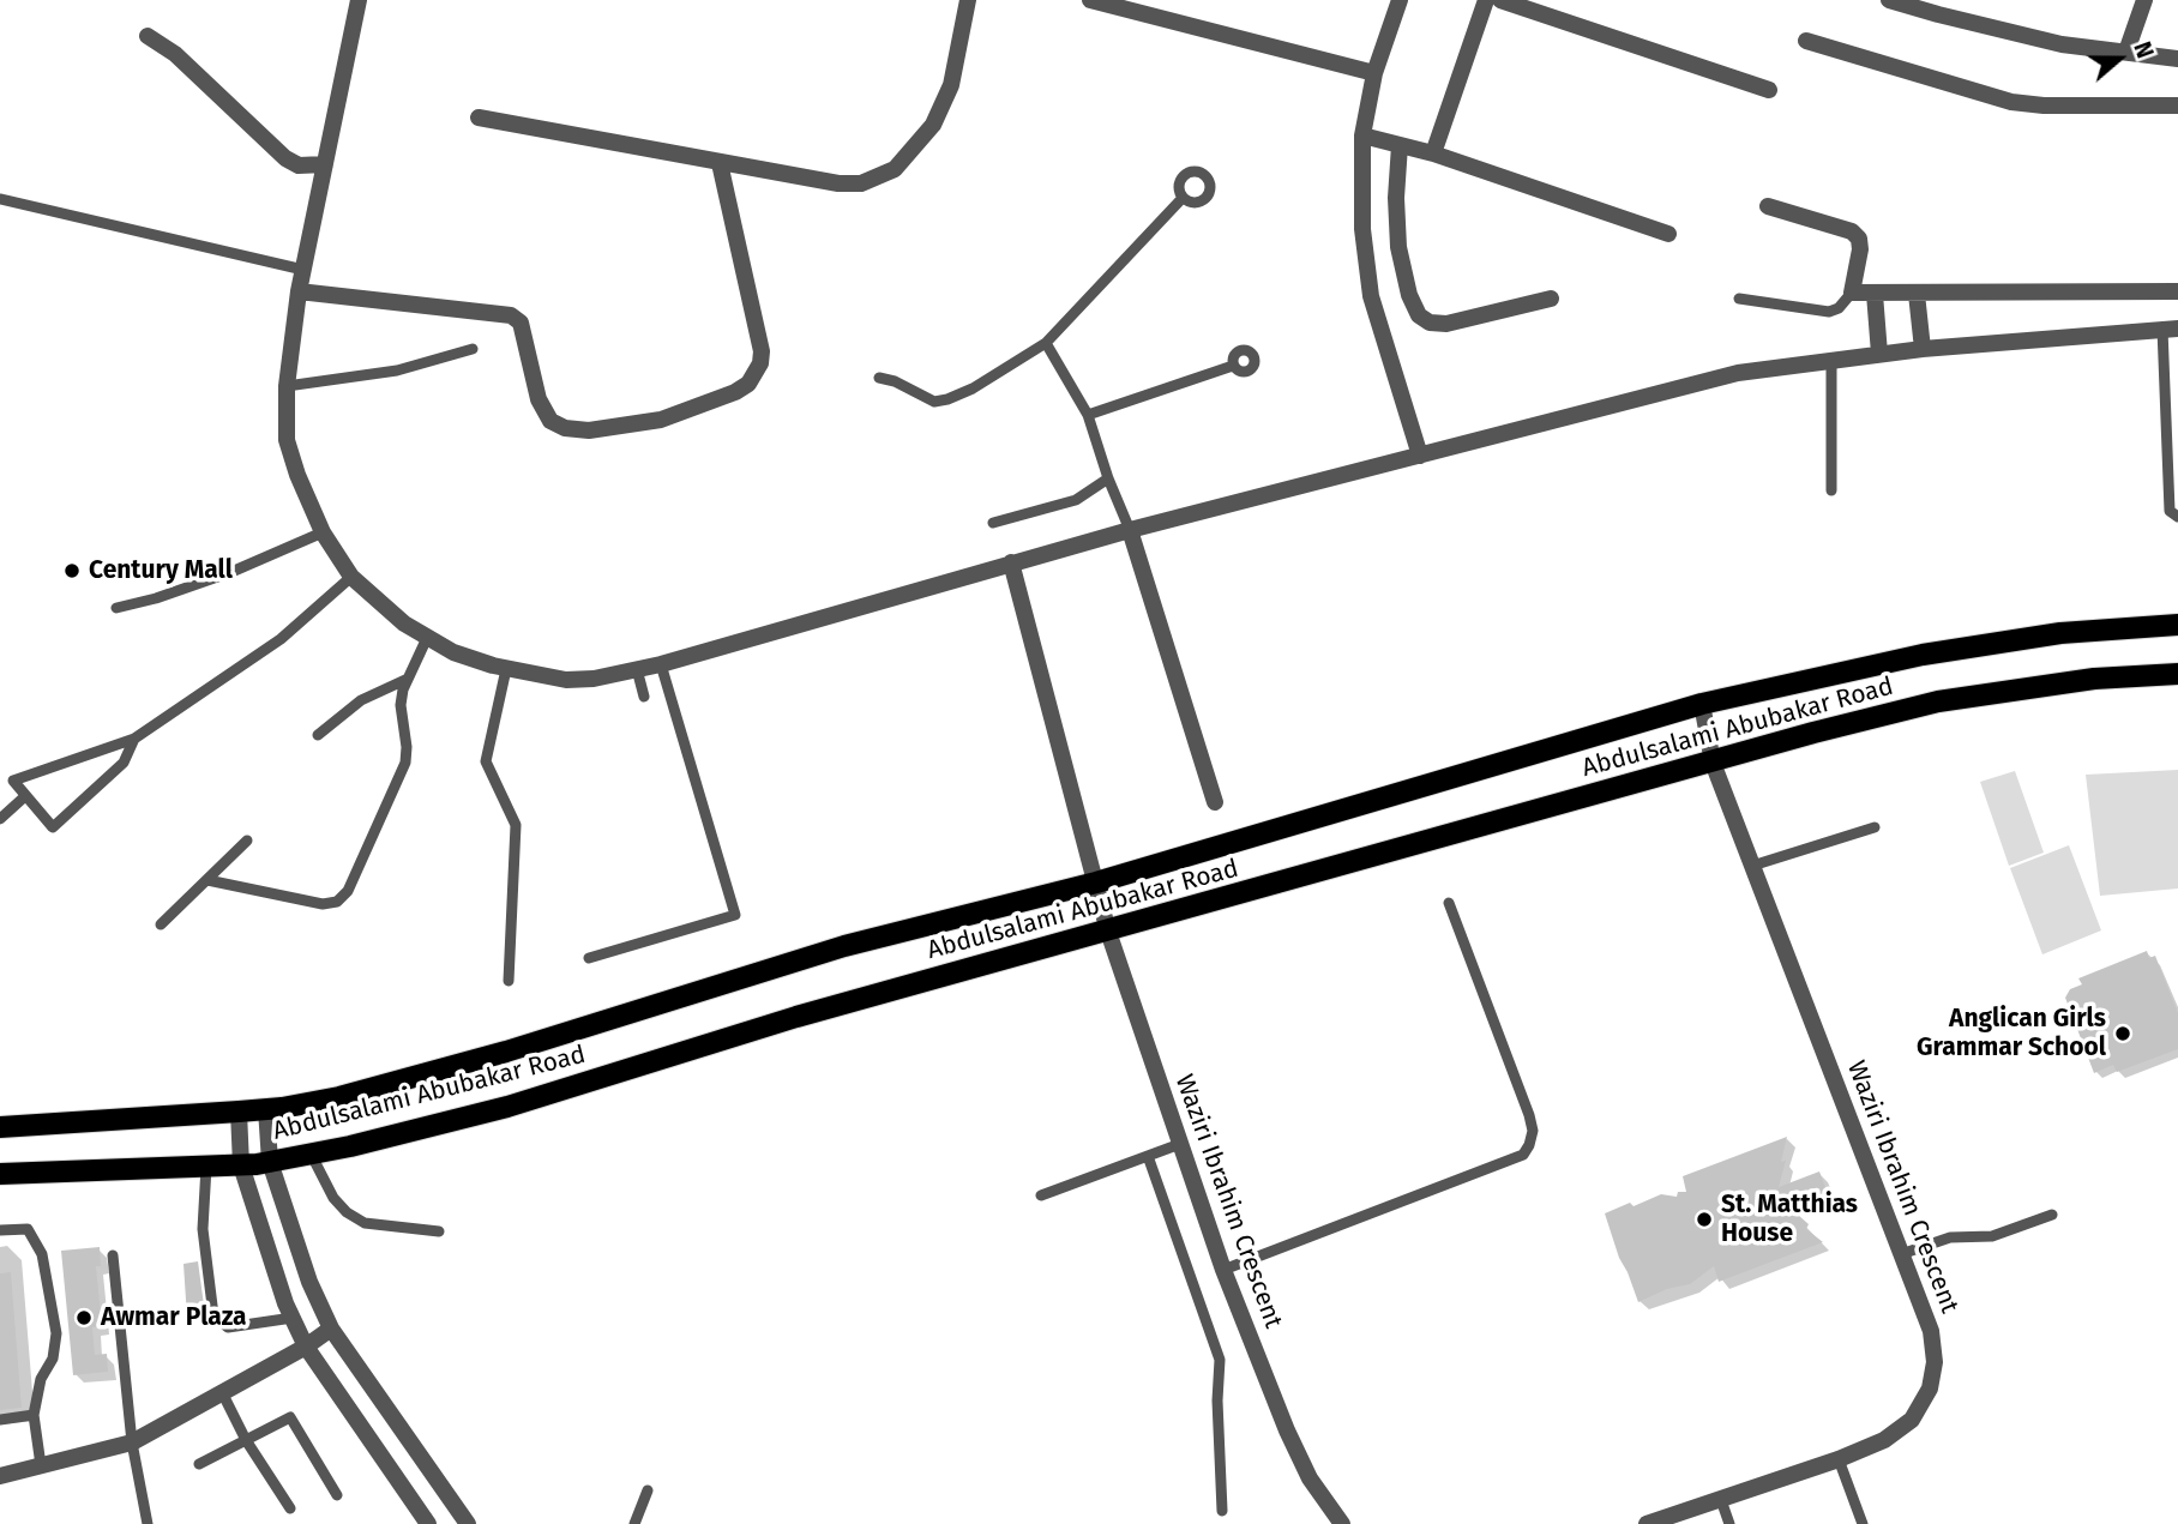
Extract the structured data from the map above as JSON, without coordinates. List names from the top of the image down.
{
  "streets": {
    "main road": ["Abdulsalami Abubakar Road"],
    "street": ["Waziri Ibrahim Crescent"]
  },
  "crossings": [
    ["Abdulsalami Abubakar Road", "Waziri Ibrahim Crescent"]
  ],
  "places": [
    "Century Mall",
    "Anglican Girls Grammar School",
    "St. Matthias House",
    "Awmar Plaza"
  ],
  "north": "right"
}
